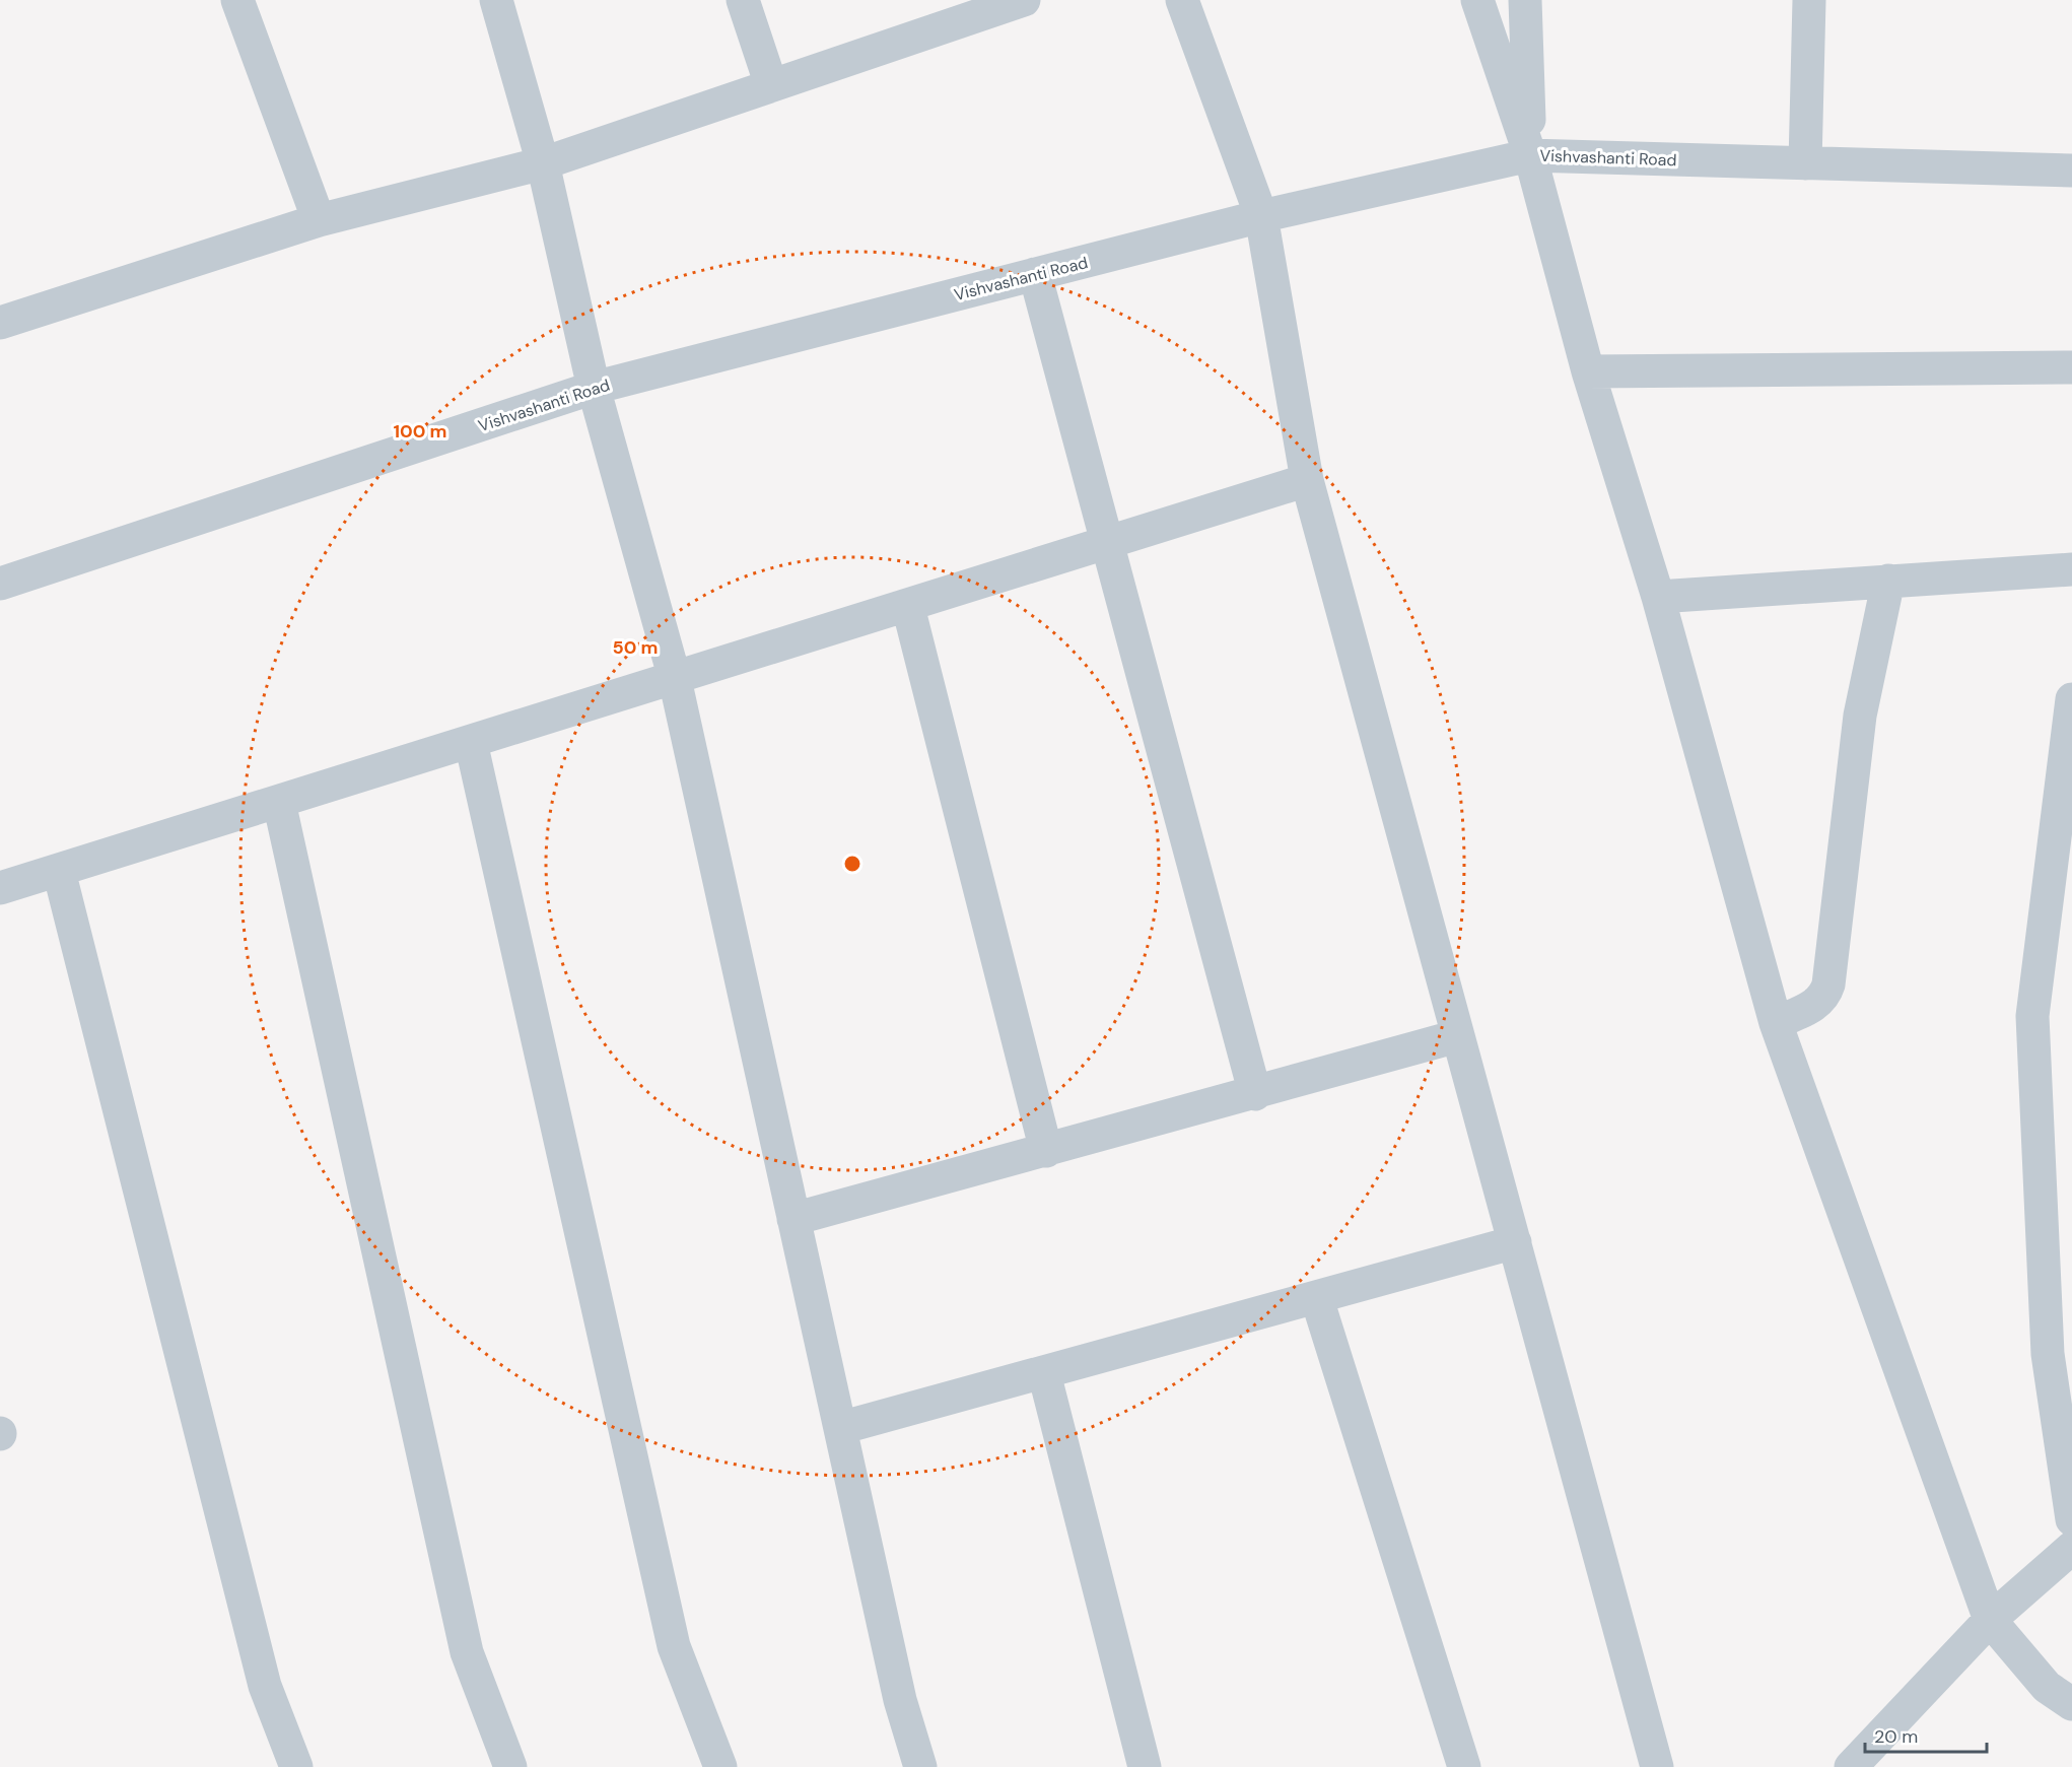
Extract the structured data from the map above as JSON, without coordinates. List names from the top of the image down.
{
  "streets": {
    "street": ["Vishvashanti Road"]
  },
  "scale_bar": "20 m",
  "rings": ["100 m", "50 m"]
}
